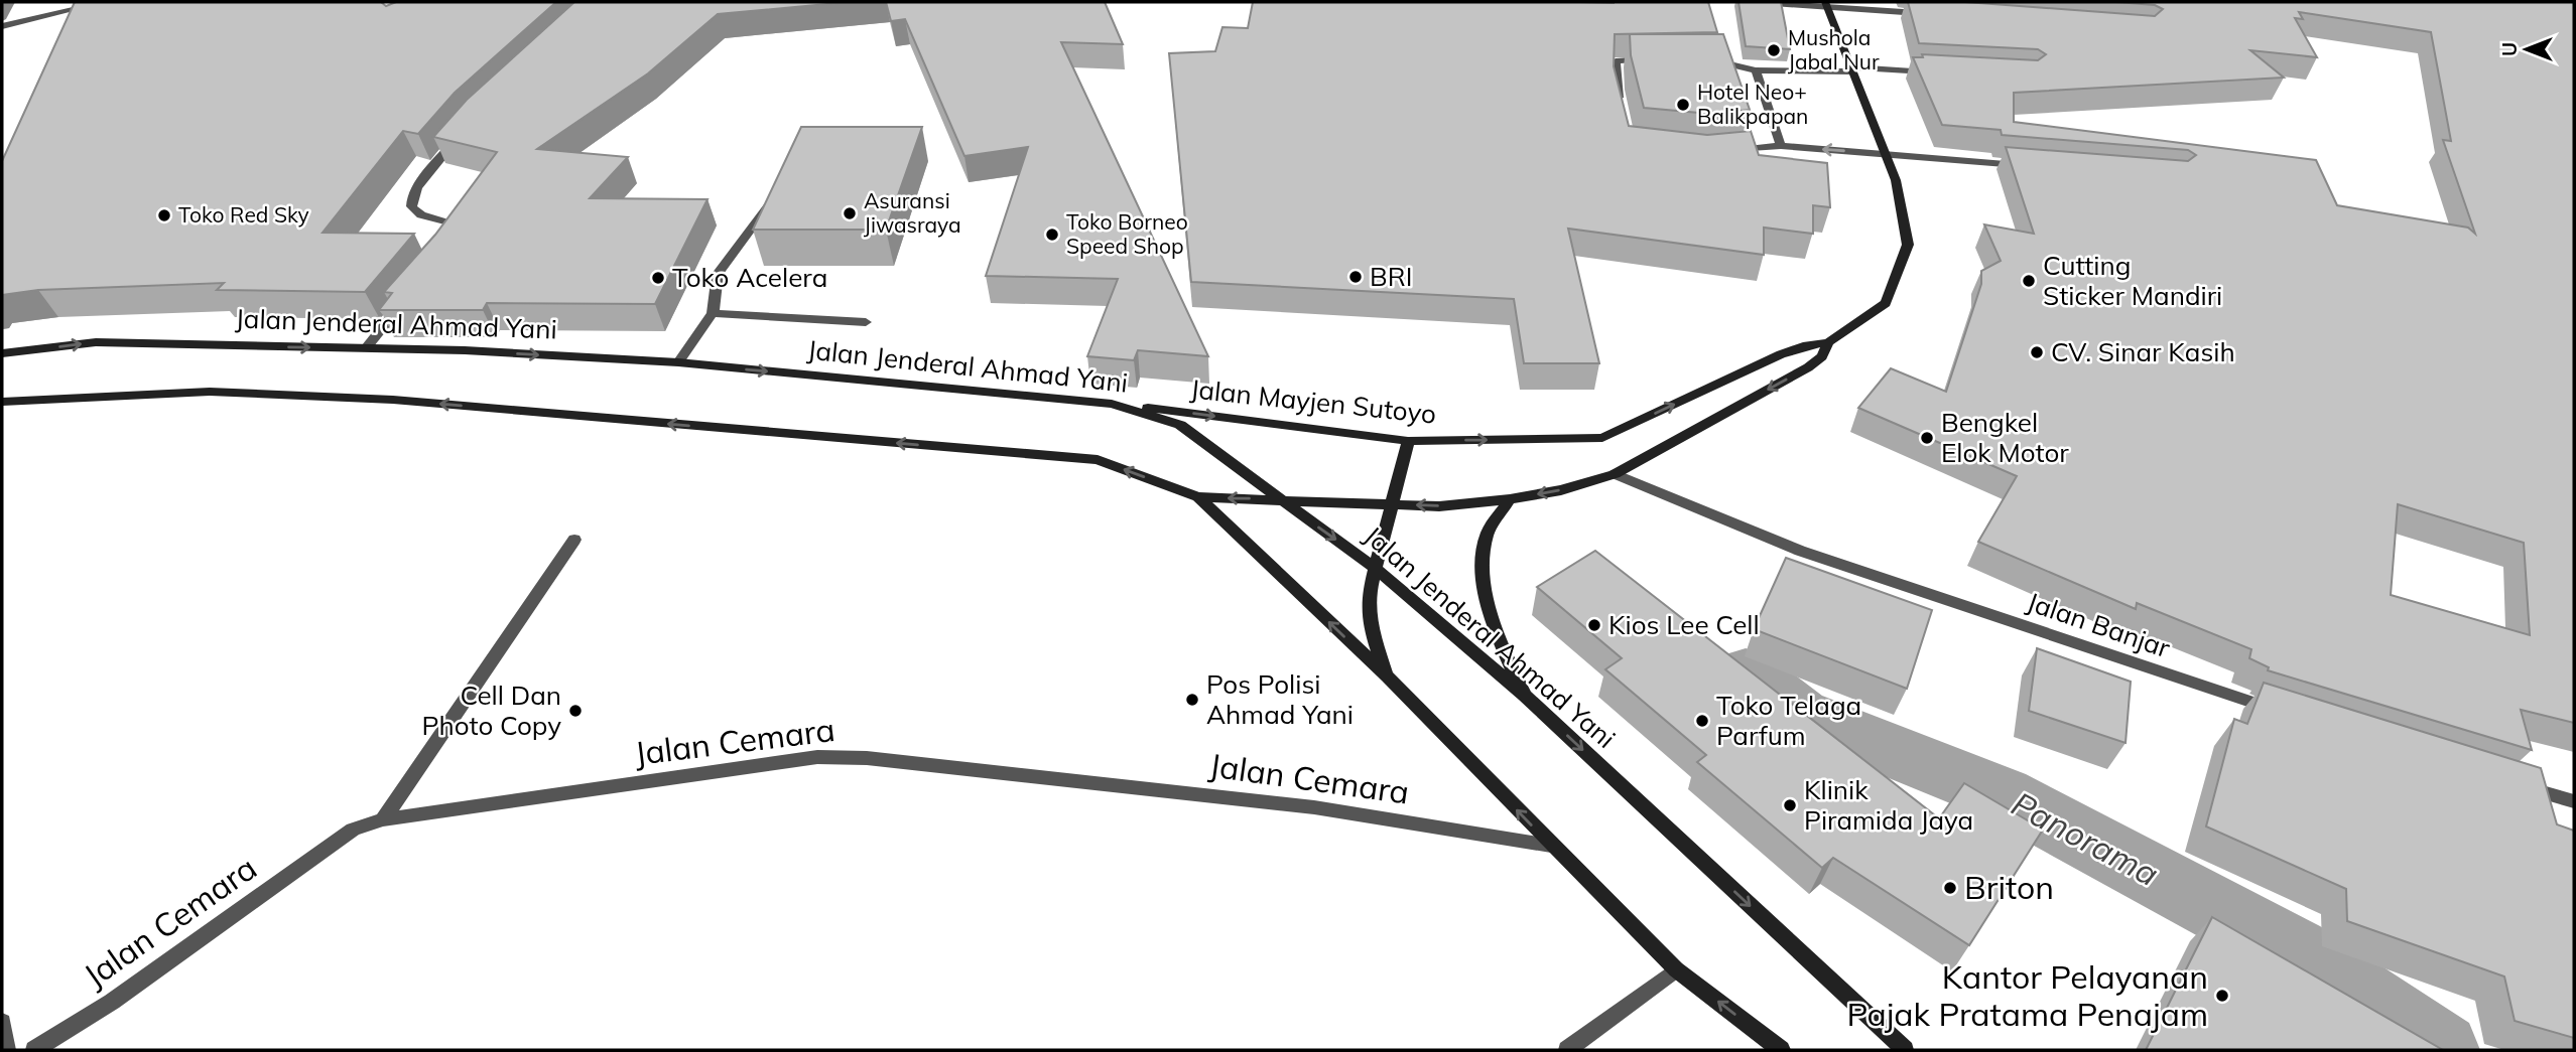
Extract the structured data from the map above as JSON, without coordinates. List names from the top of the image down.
{
  "streets": {
    "main road": ["Jalan Jenderal Ahmad Yani", "Jalan Mayjen Sutoyo"],
    "street": ["Jalan Banjar", "Jalan Cemara"]
  },
  "crossings": [
    ["Jalan Jenderal Ahmad Yani", "Jalan Mayjen Sutoyo"],
    ["Jalan Mayjen Sutoyo", "Jalan Banjar"]
  ],
  "water": ["Panorama"],
  "places": [
    "Mushola Jabal Nur",
    "Hotel Neo+ Balikpapan",
    "Asuransi Jiwasraya",
    "Toko Red Sky",
    "Toko Borneo Speed Shop",
    "BRI",
    "Toko Acelera",
    "Cutting Sticker Mandiri",
    "CV. Sinar Kasih",
    "Bengkel Elok Motor",
    "Kios Lee Cell",
    "Pos Polisi Ahmad Yani",
    "Cell Dan Photo Copy",
    "Toko Telaga Parfum",
    "Klinik Piramida Jaya",
    "Briton",
    "Kantor Pelayanan Pajak Pratama Penajam"
  ],
  "north": "left"
}
